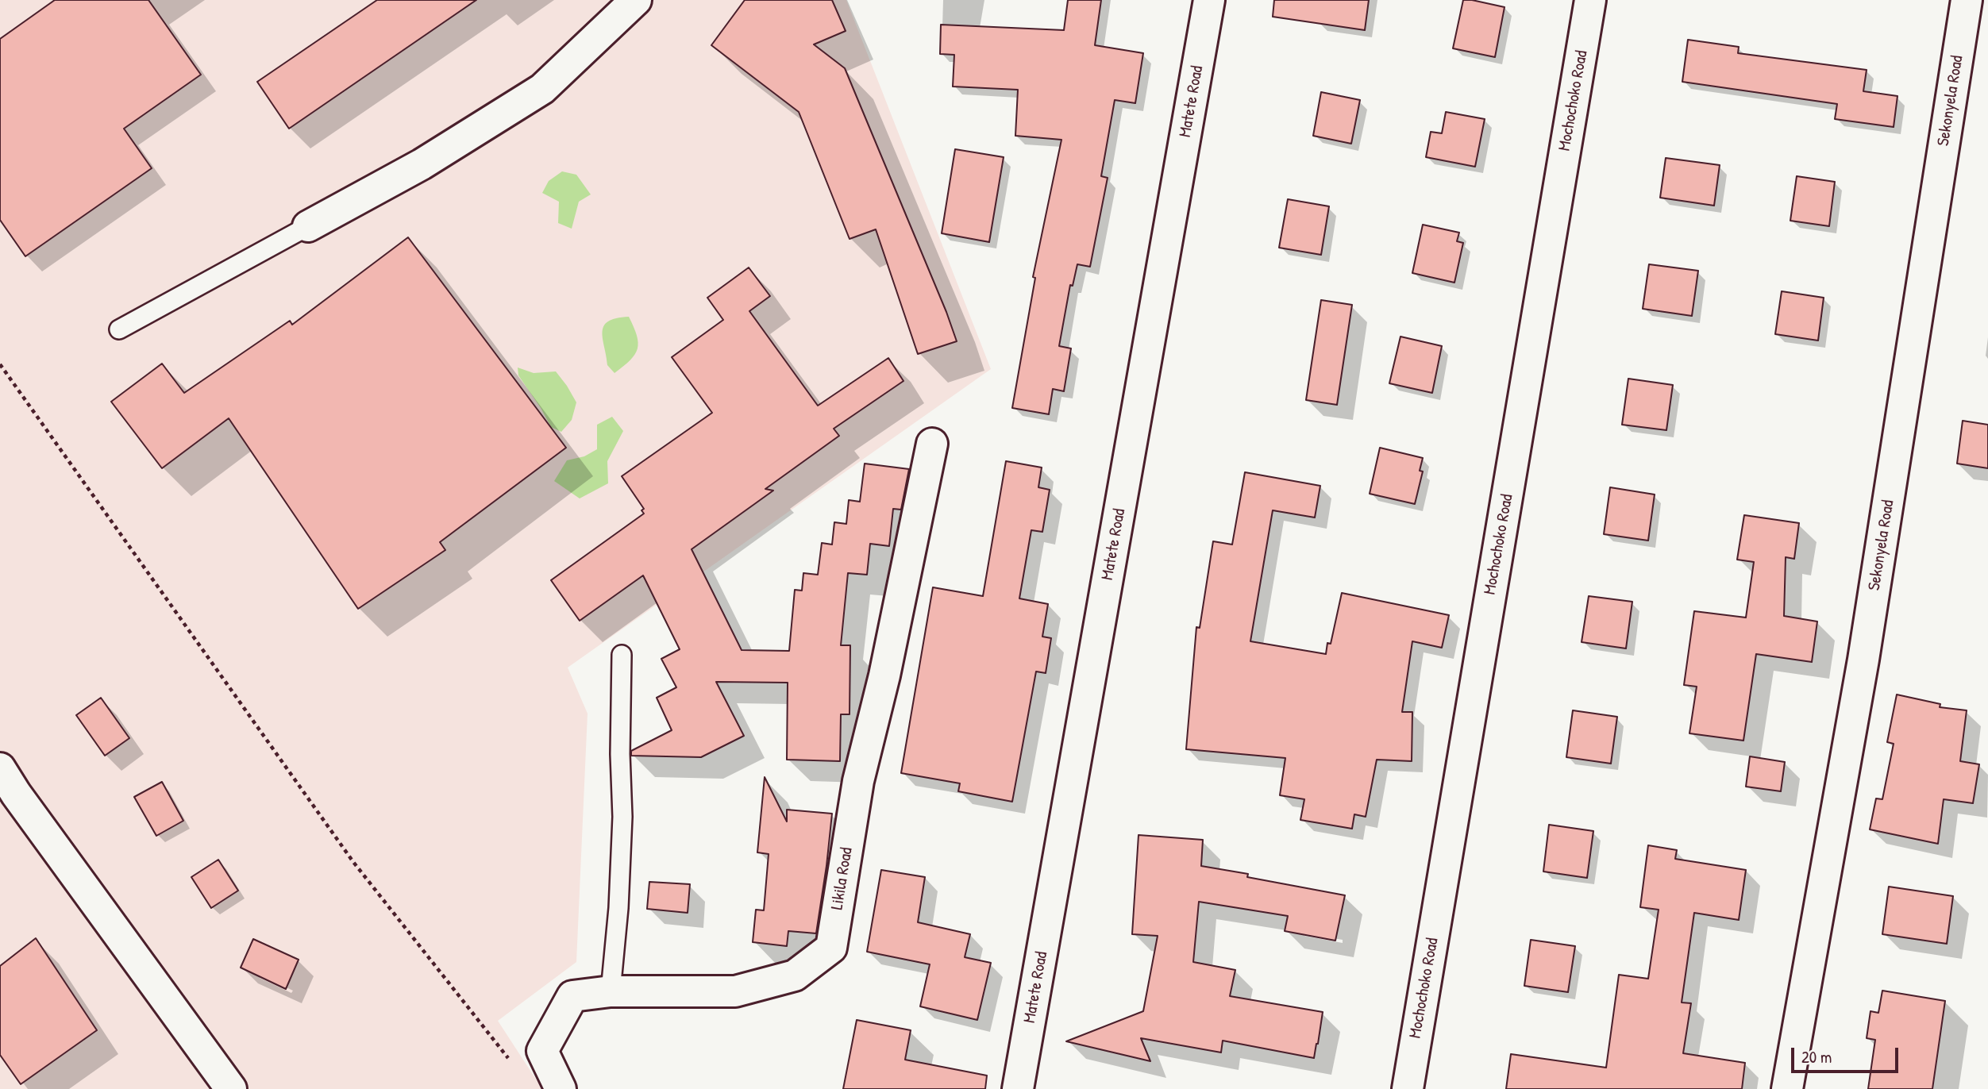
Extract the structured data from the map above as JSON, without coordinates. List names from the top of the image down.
{
  "streets": {
    "street": [
      "Mochochoko Road",
      "Sekonyela Road",
      "Matete Road",
      "Likila Road"
    ]
  },
  "scale_bar": "20 m"
}
